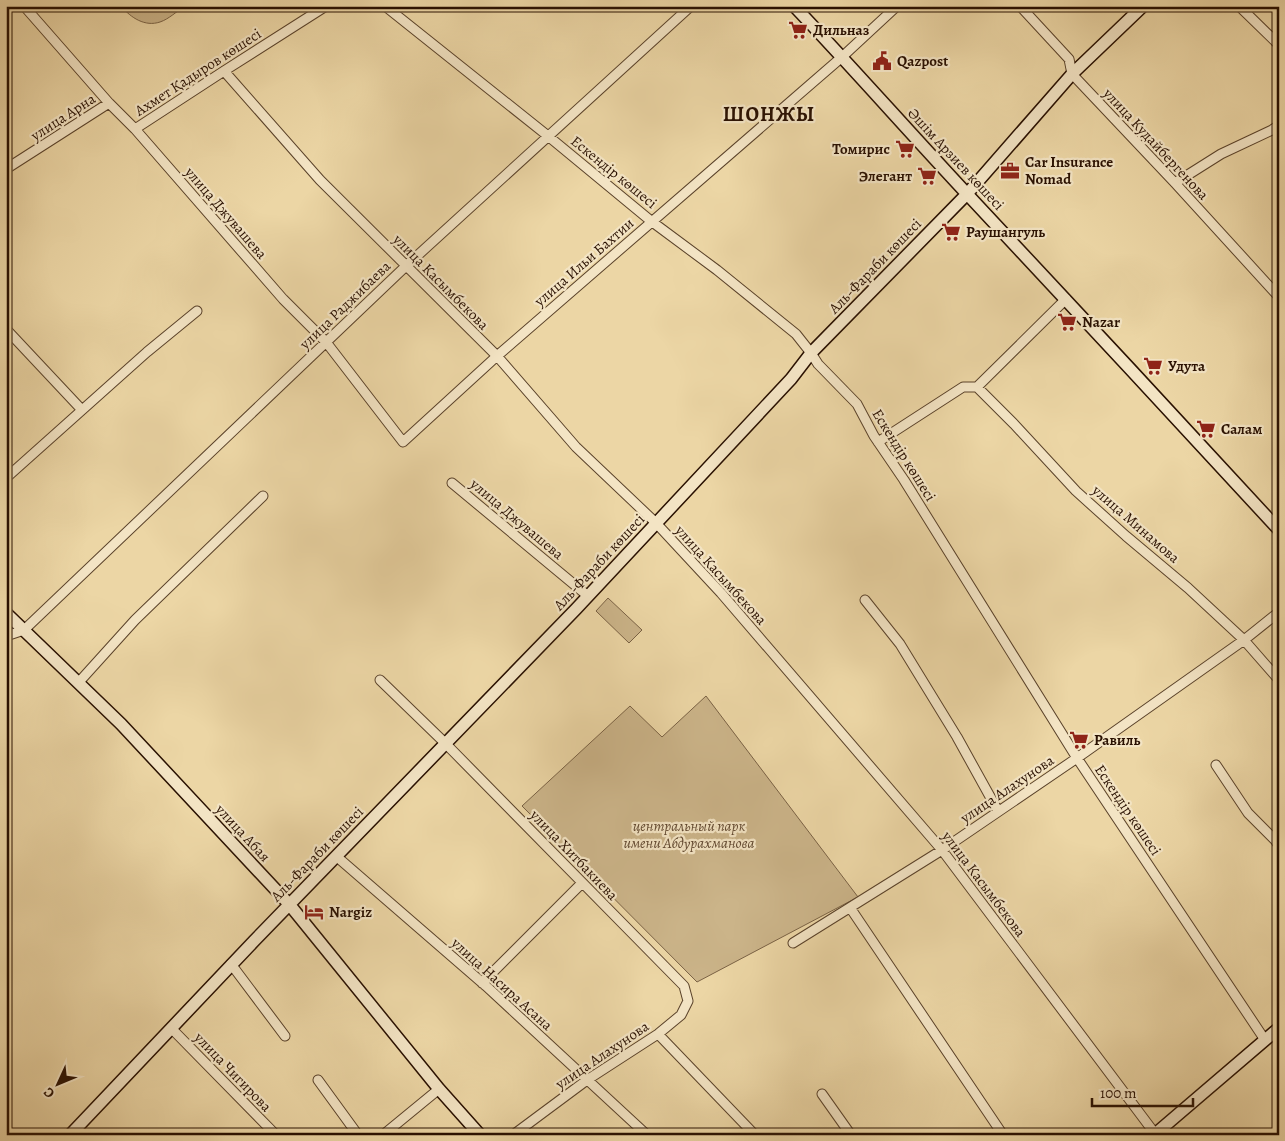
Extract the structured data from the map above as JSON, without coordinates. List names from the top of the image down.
{
  "streets": {
    "main road": ["Әшім Арзиев көшесі", "Аль-Фараби көшесі", "улица Абая"],
    "street": [
      "Ахмет Қадыров көшесі",
      "улица Арна",
      "улица Кудайбергенова",
      "Ескендір көшесі",
      "улица Джувашева",
      "улица Ильи Бахтии",
      "улица Касымбекова",
      "улица Раджибаева",
      "улица Минамова",
      "улица Алахунова",
      "улица Хитбакиева",
      "улица Насира Асана",
      "улица Чигирова"
    ]
  },
  "crossings": [
    ["Ахмет Қадыров көшесі", "улица Джувашева"],
    ["Ахмет Қадыров көшесі", "улица Касымбекова"],
    ["улица Арна", "улица Джувашева"],
    ["улица Кудайбергенова", "Аль-Фараби көшесі"],
    ["Әшім Арзиев көшесі", "улица Ильи Бахтии"],
    ["Әшім Арзиев көшесі", "Аль-Фараби көшесі"],
    ["Ескендір көшесі", "улица Ильи Бахтии"],
    ["Ескендір көшесі", "Аль-Фараби көшесі"],
    ["Ескендір көшесі", "улица Раджибаева"],
    ["Ескендір көшесі", "улица Алахунова"],
    ["улица Джувашева", "улица Ильи Бахтии"],
    ["улица Джувашева", "Аль-Фараби көшесі"],
    ["улица Джувашева", "улица Раджибаева"],
    ["улица Ильи Бахтии", "улица Касымбекова"],
    ["Аль-Фараби көшесі", "улица Касымбекова"],
    ["Аль-Фараби көшесі", "улица Абая"],
    ["Аль-Фараби көшесі", "улица Хитбакиева"],
    ["Аль-Фараби көшесі", "улица Насира Асана"],
    ["Аль-Фараби көшесі", "улица Чигирова"],
    ["улица Касымбекова", "улица Раджибаева"],
    ["улица Касымбекова", "улица Алахунова"],
    ["улица Раджибаева", "улица Абая"],
    ["улица Минамова", "улица Алахунова"],
    ["улица Алахунова", "улица Хитбакиева"],
    ["улица Алахунова", "улица Насира Асана"]
  ],
  "districts": ["ШОНЖЫ"],
  "parks": ["центральный парк имени Абдурахманова"],
  "places": {
    "supermarket": [
      "Дильназ",
      "Томирис",
      "Элегант",
      "Раушангуль",
      "Nazar",
      "Удута",
      "Салам",
      "Равиль"
    ],
    "public building": ["Qazpost"],
    "office": ["Car Insurance Nomad"],
    "hotel": ["Nargiz"]
  },
  "scale_bar": "100 m",
  "north": "bottom left"
}
